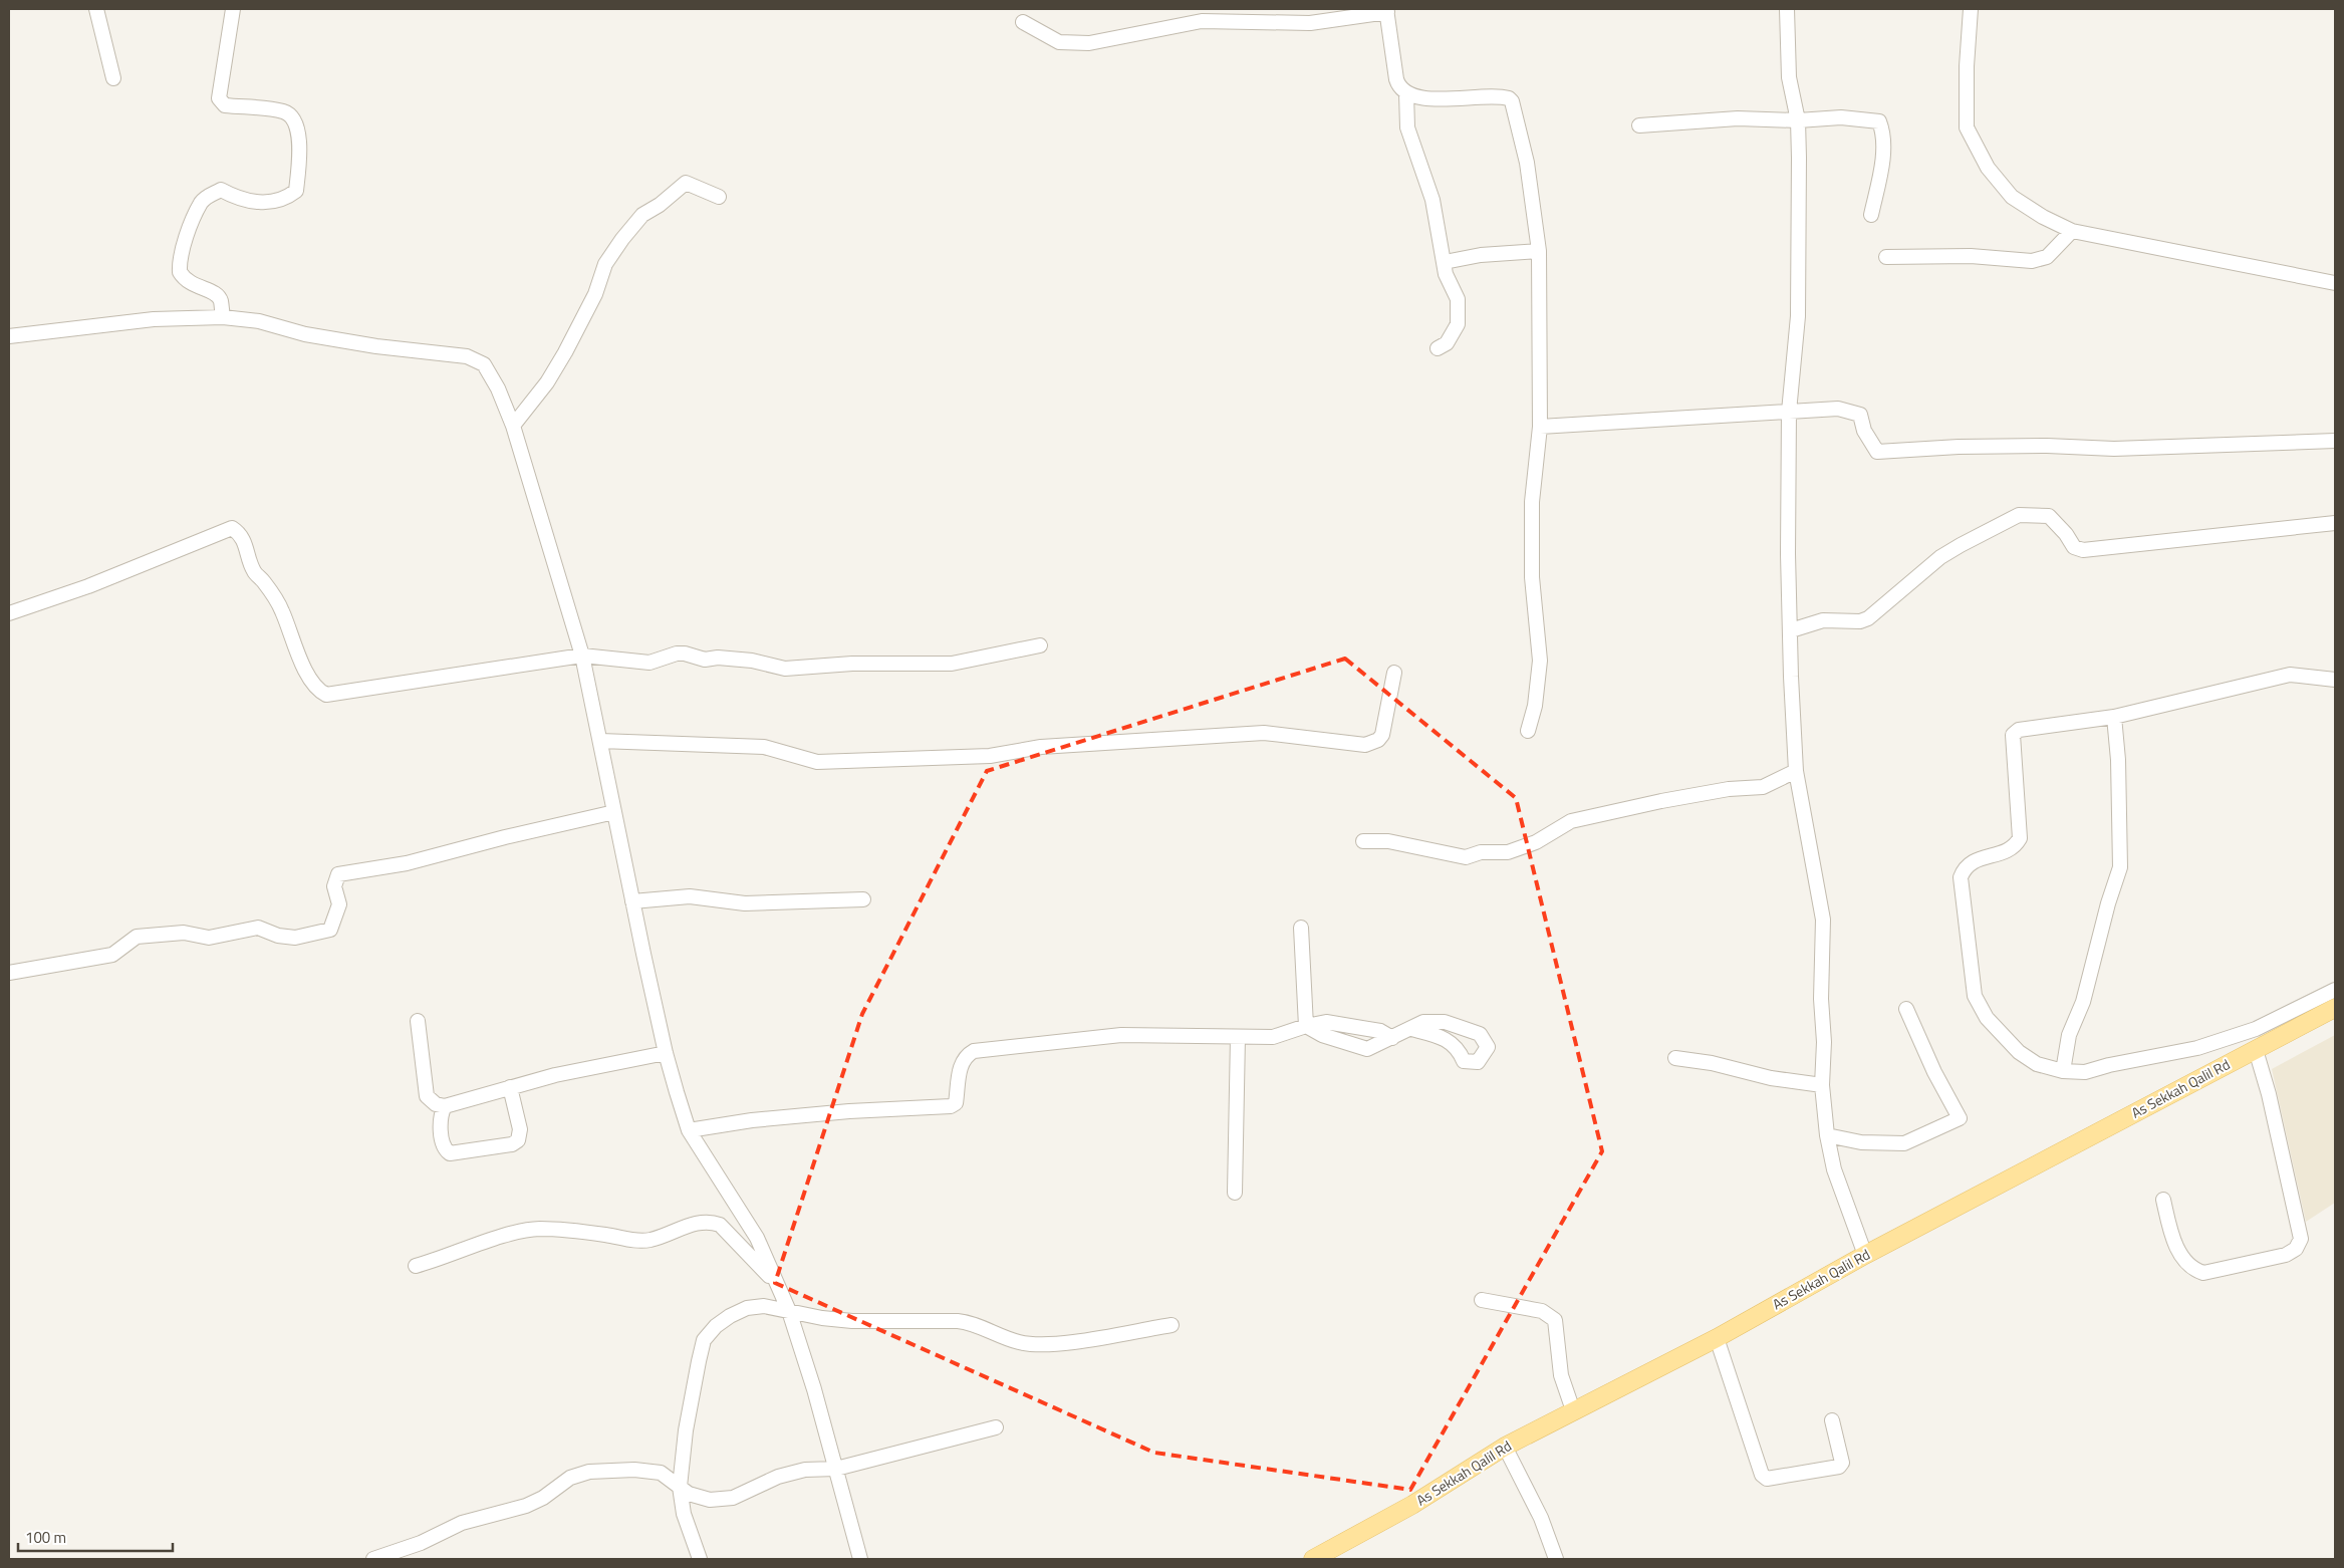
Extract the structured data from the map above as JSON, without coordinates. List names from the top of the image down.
{
  "streets": {
    "main road": ["As Sekkah Qalil Rd"]
  },
  "scale_bar": "100 m"
}
